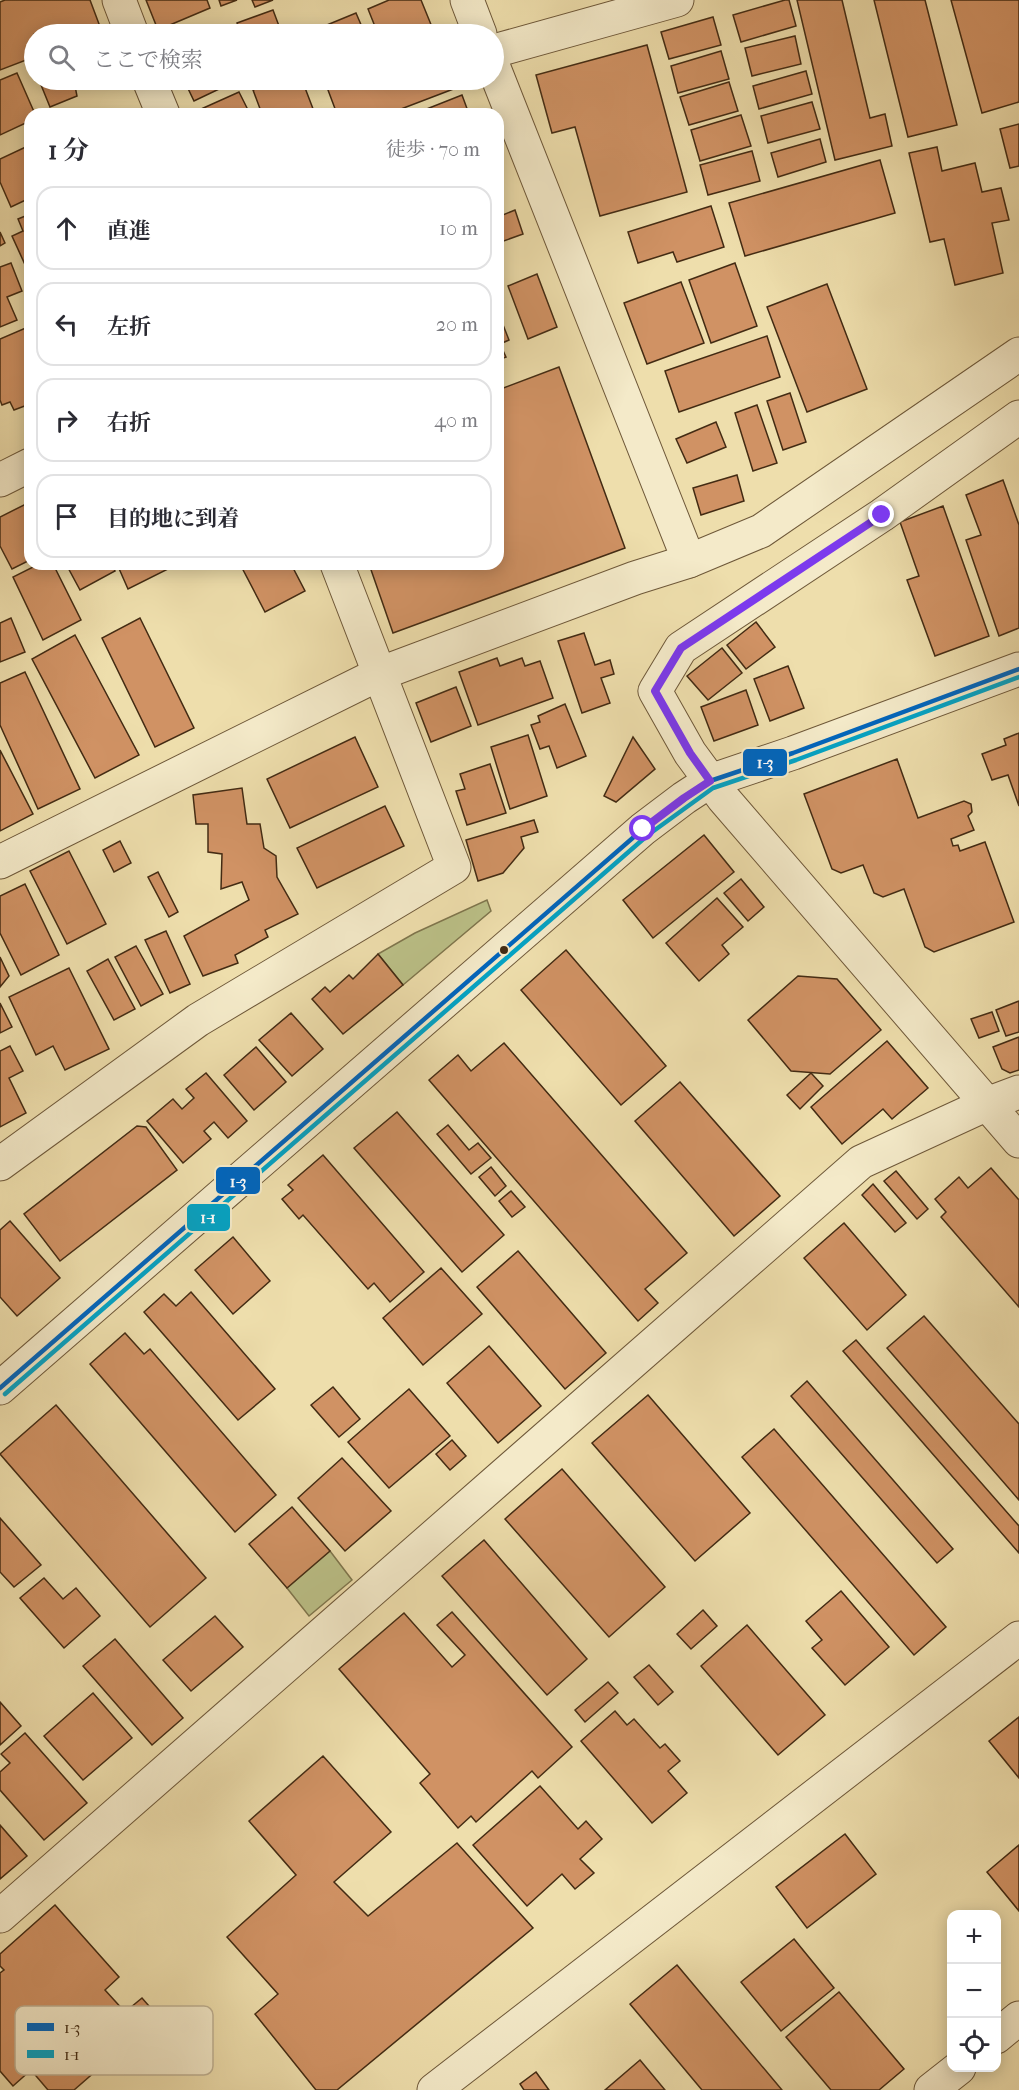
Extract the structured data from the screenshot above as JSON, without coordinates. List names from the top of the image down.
{
  "lines": ["transit line 1-3", "transit line 1-1"],
  "legend": ["1-3", "1-1"],
  "page": {
    "search": "ここで検索",
    "heading": ["1 分", "徒歩 · 70 m"],
    "list": [
      ["直進", "10 m"],
      ["左折", "20 m"],
      ["右折", "40 m"],
      "目的地に到着"
    ],
    "map_buttons": ["+", "−"]
  }
}
